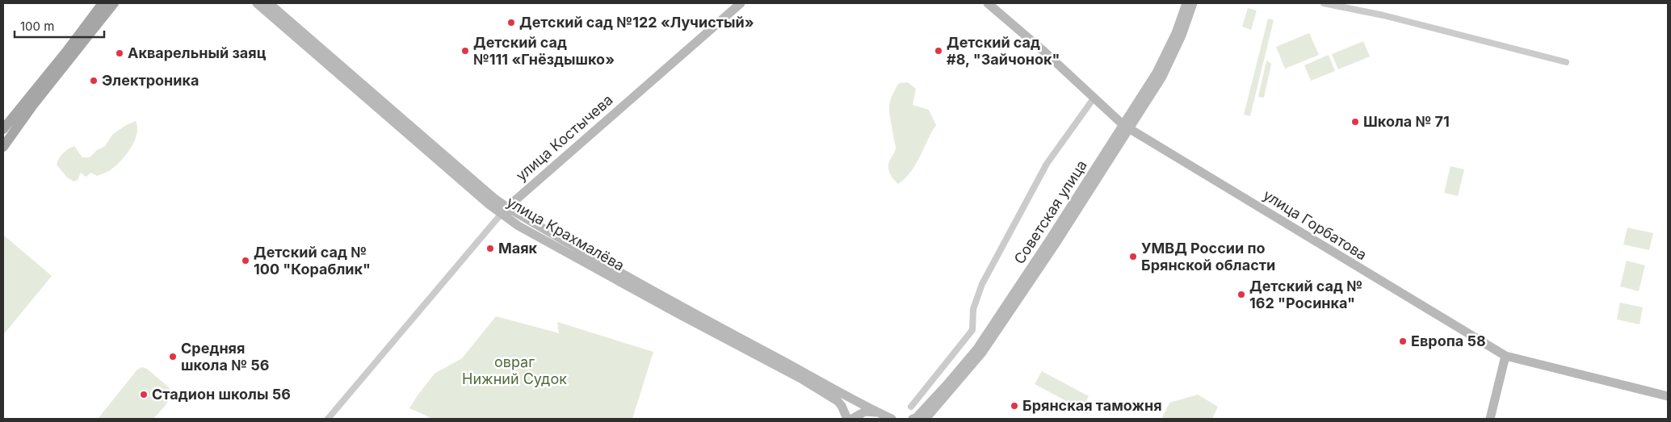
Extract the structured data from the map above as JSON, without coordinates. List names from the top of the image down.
{
  "streets": {
    "main road": [
      "улица Костычева",
      "Советская улица",
      "улица Горбатова",
      "улица Крахмалёва"
    ]
  },
  "crossings": [
    ["улица Костычева", "улица Крахмалёва"],
    ["Советская улица", "улица Горбатова"]
  ],
  "parks": ["овраг Нижний Судок"],
  "places": [
    "Детский сад №122 «Лучистый»",
    "Детский сад №111 «Гнёздышко»",
    "Детский сад #8, \"Зайчонок\"",
    "Акварельный заяц",
    "Электроника",
    "Школа № 71",
    "Маяк",
    "УМВД России по Брянской области",
    "Детский сад № 100 \"Кораблик\"",
    "Детский сад № 162 \"Росинка\"",
    "Европа 58",
    "Средняя школа № 56",
    "Стадион школы 56",
    "Брянская таможня"
  ],
  "scale_bar": "100 m"
}
